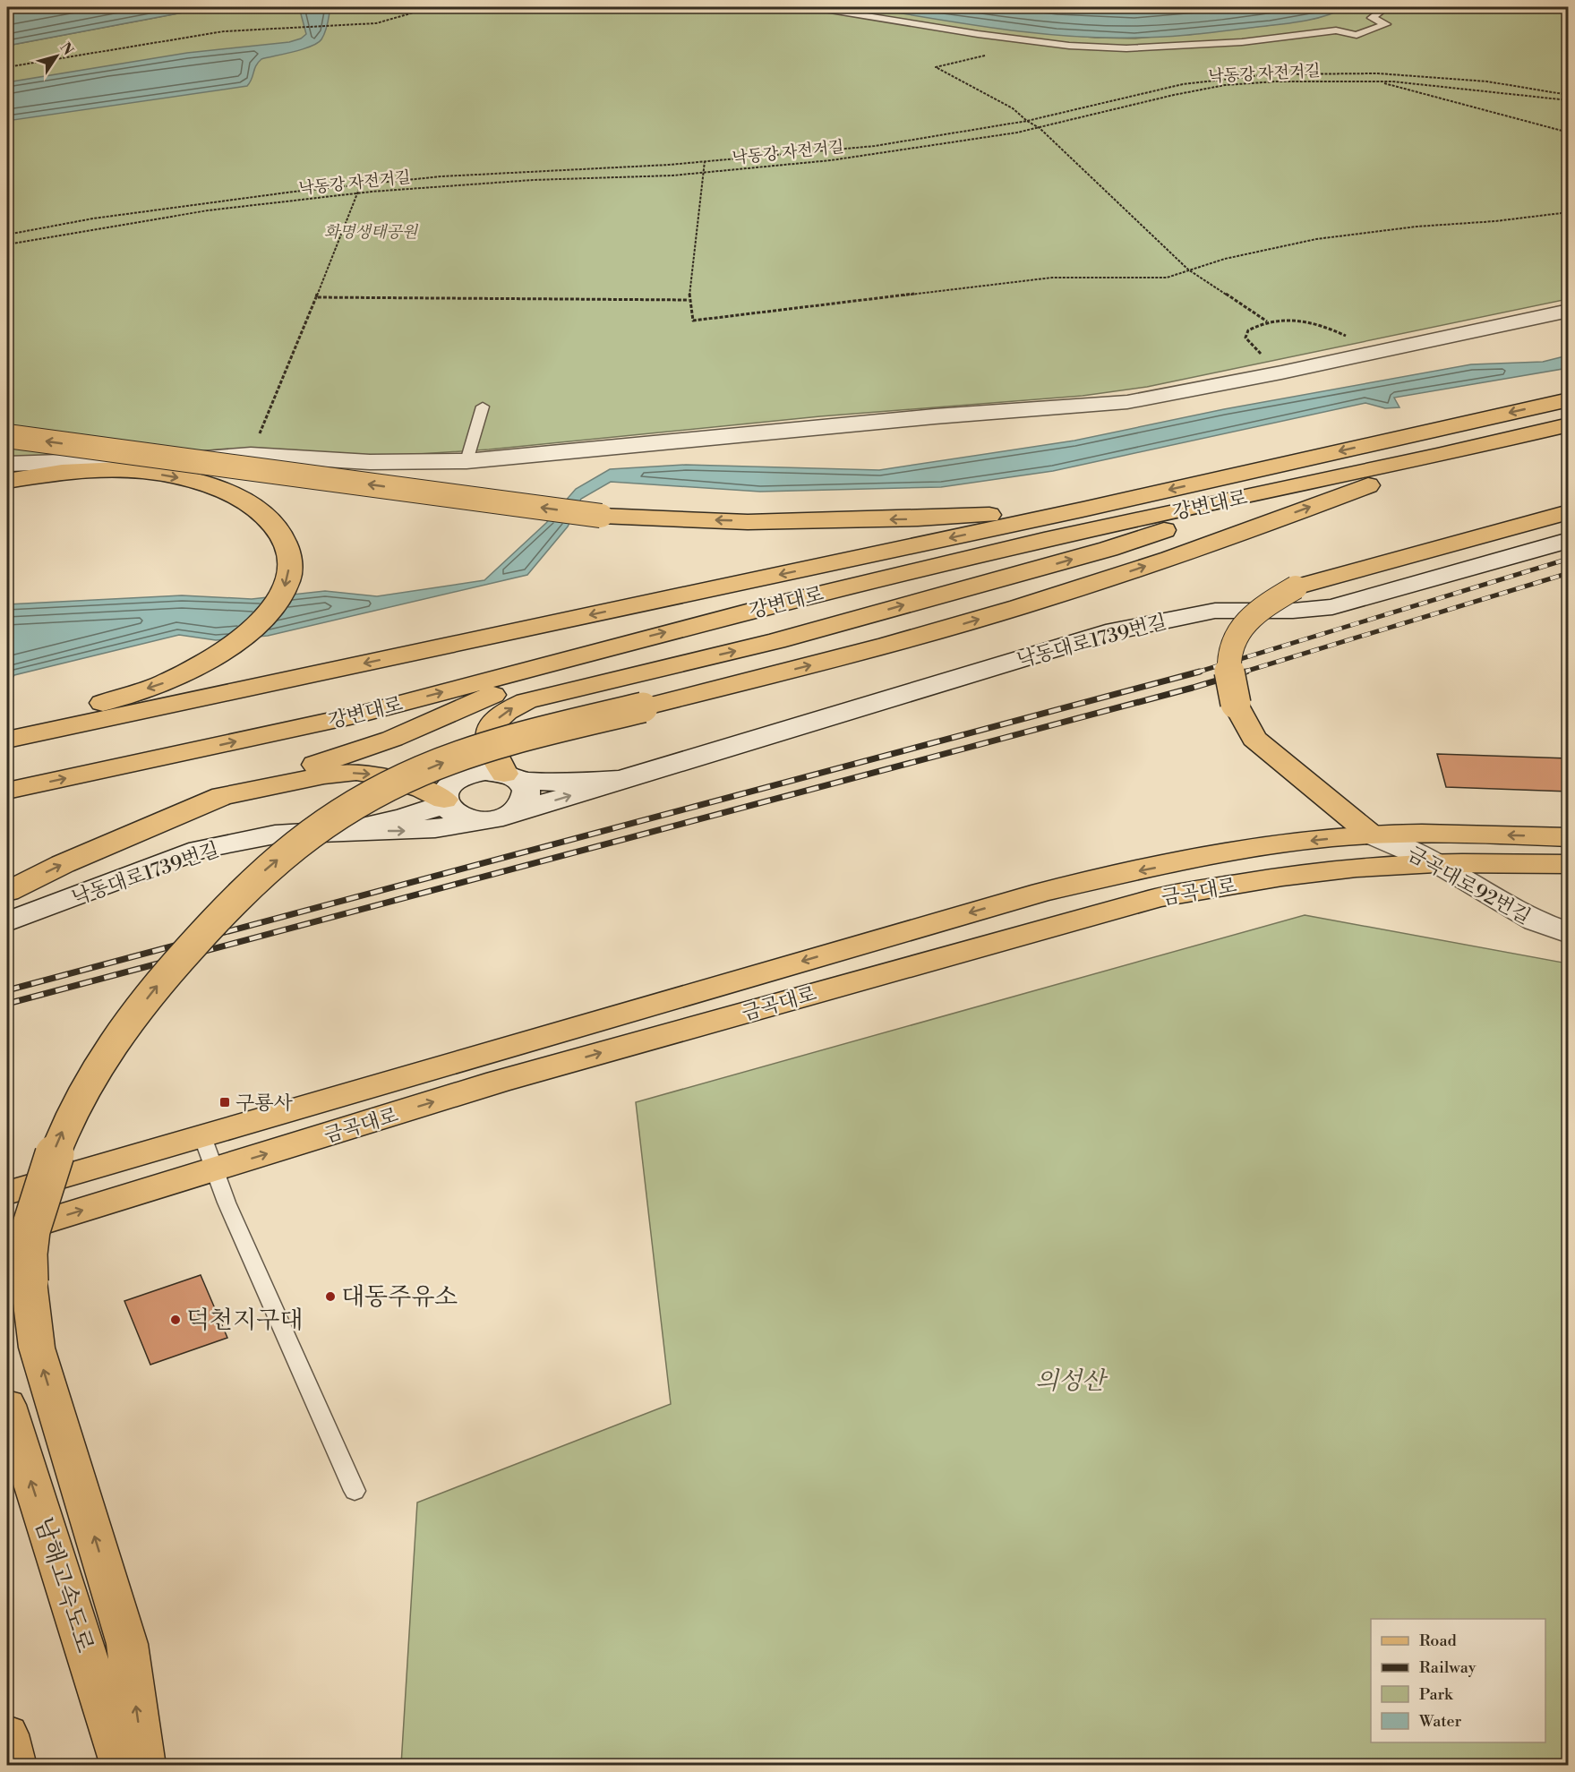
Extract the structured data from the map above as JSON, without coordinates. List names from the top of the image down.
{
  "streets": {
    "main road": ["강변대로", "금곡대로", "남해고속도로"],
    "street": ["낙동대로1739번길", "금곡대로92번길"],
    "path": ["낙동강 자전거길"]
  },
  "crossings": [
    ["금곡대로92번길", "금곡대로"]
  ],
  "one_way": ["남해고속도로"],
  "parks": ["화명생태공원", "의성산"],
  "places": {
    "transit": ["구룡사"],
    "other": ["대동주유소", "덕천지구대"]
  },
  "legend": [
    "Road",
    "Railway",
    "Park",
    "Water"
  ],
  "north": "top right"
}
